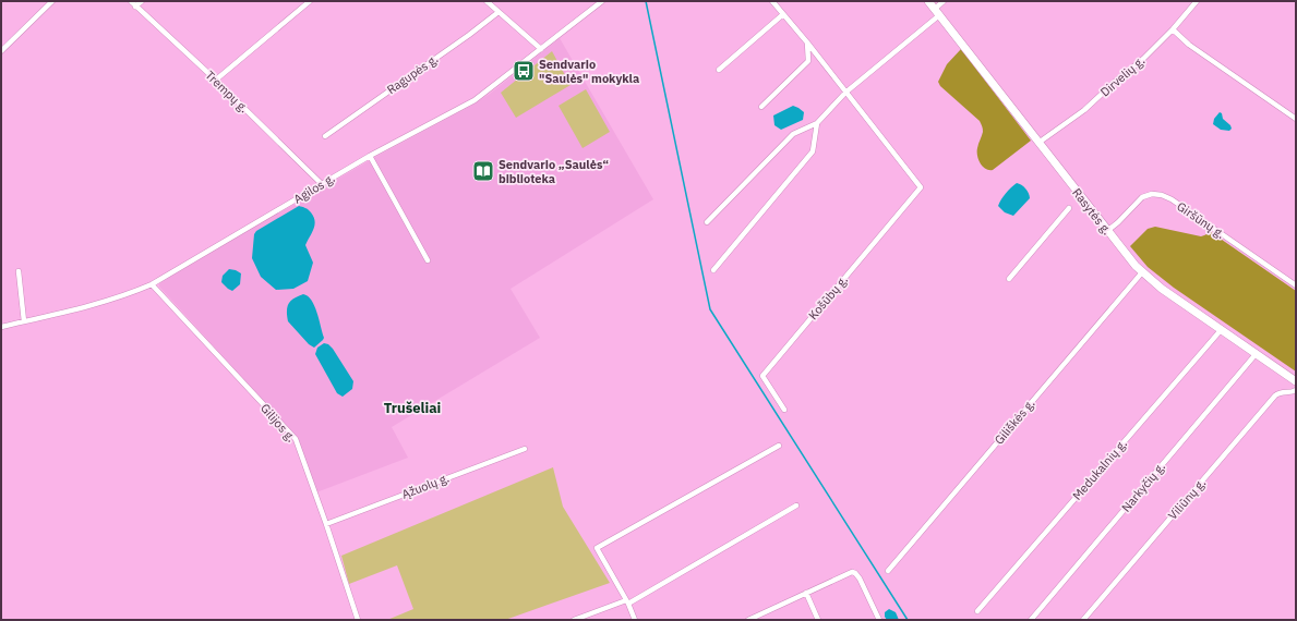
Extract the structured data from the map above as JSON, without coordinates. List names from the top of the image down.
{
  "streets": {
    "main road": ["Rasytės g."],
    "street": [
      "Ragupės g.",
      "Dirvelių g.",
      "Trempų g.",
      "Agilos g.",
      "Giršūnų g.",
      "Košūbų g.",
      "Giliškės g.",
      "Gilijos g.",
      "Medukalnių g.",
      "Ąžuolų g.",
      "Narkyčių g.",
      "Viliūnų g."
    ]
  },
  "crossings": [
    ["Dirvelių g.", "Rasytės g."],
    ["Trempų g.", "Agilos g."],
    ["Agilos g.", "Gilijos g."],
    ["Rasytės g.", "Giršūnų g."],
    ["Rasytės g.", "Giliškės g."],
    ["Rasytės g.", "Medukalnių g."],
    ["Rasytės g.", "Narkyčių g."],
    ["Gilijos g.", "Ąžuolų g."]
  ],
  "districts": ["Trušeliai"],
  "places": {
    "bus stop": ["Sendvario \"Saulės\" mokykla"],
    "library": ["Sendvario „Saulės“ biblioteka"]
  }
}
